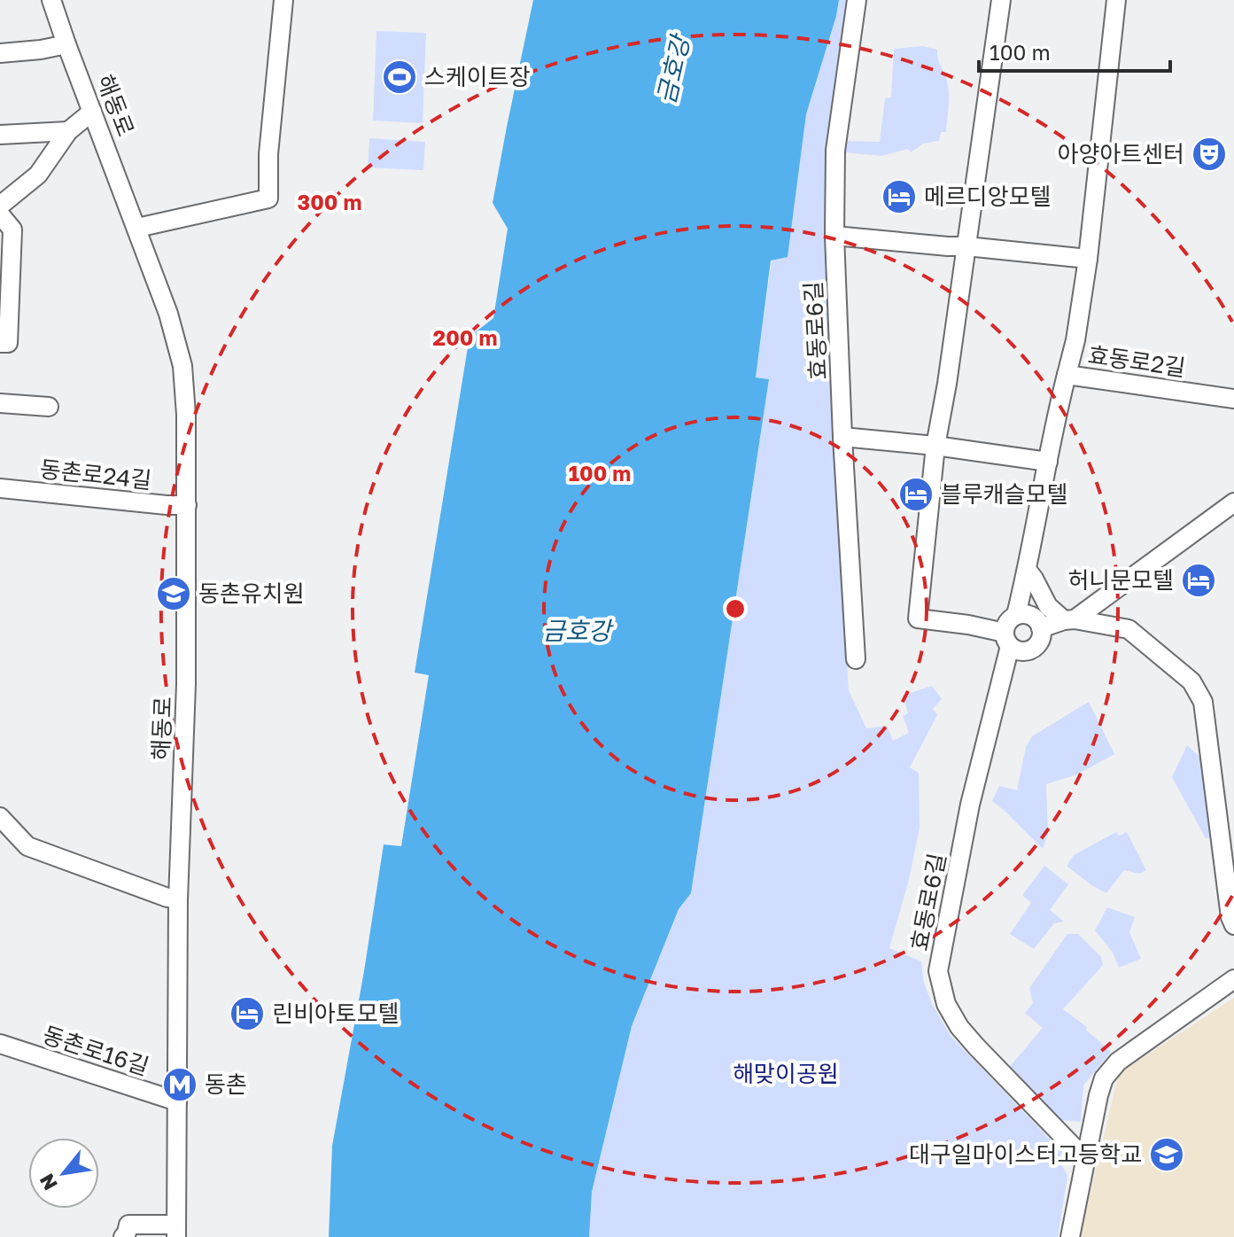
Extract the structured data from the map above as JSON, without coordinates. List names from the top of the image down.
{
  "streets": {
    "street": [
      "해동로",
      "효동로6길",
      "효동로2길",
      "동촌로24길",
      "동촌로16길"
    ]
  },
  "crossings": [
    ["해동로", "동촌로24길"],
    ["해동로", "동촌로16길"]
  ],
  "water": ["금호강"],
  "parks": ["해맞이공원"],
  "places": {
    "sports": ["스케이트장"],
    "theatre": ["아양아트센터"],
    "hotel": [
      "메르디앙모텔",
      "블루캐슬모텔",
      "허니문모텔",
      "린비아토모텔"
    ],
    "school or university": ["동촌유치원", "대구일마이스터고등학교"],
    "metro station": ["동촌"]
  },
  "scale_bar": "100 m",
  "north": "bottom left",
  "rings": ["300 m", "200 m", "100 m"]
}
